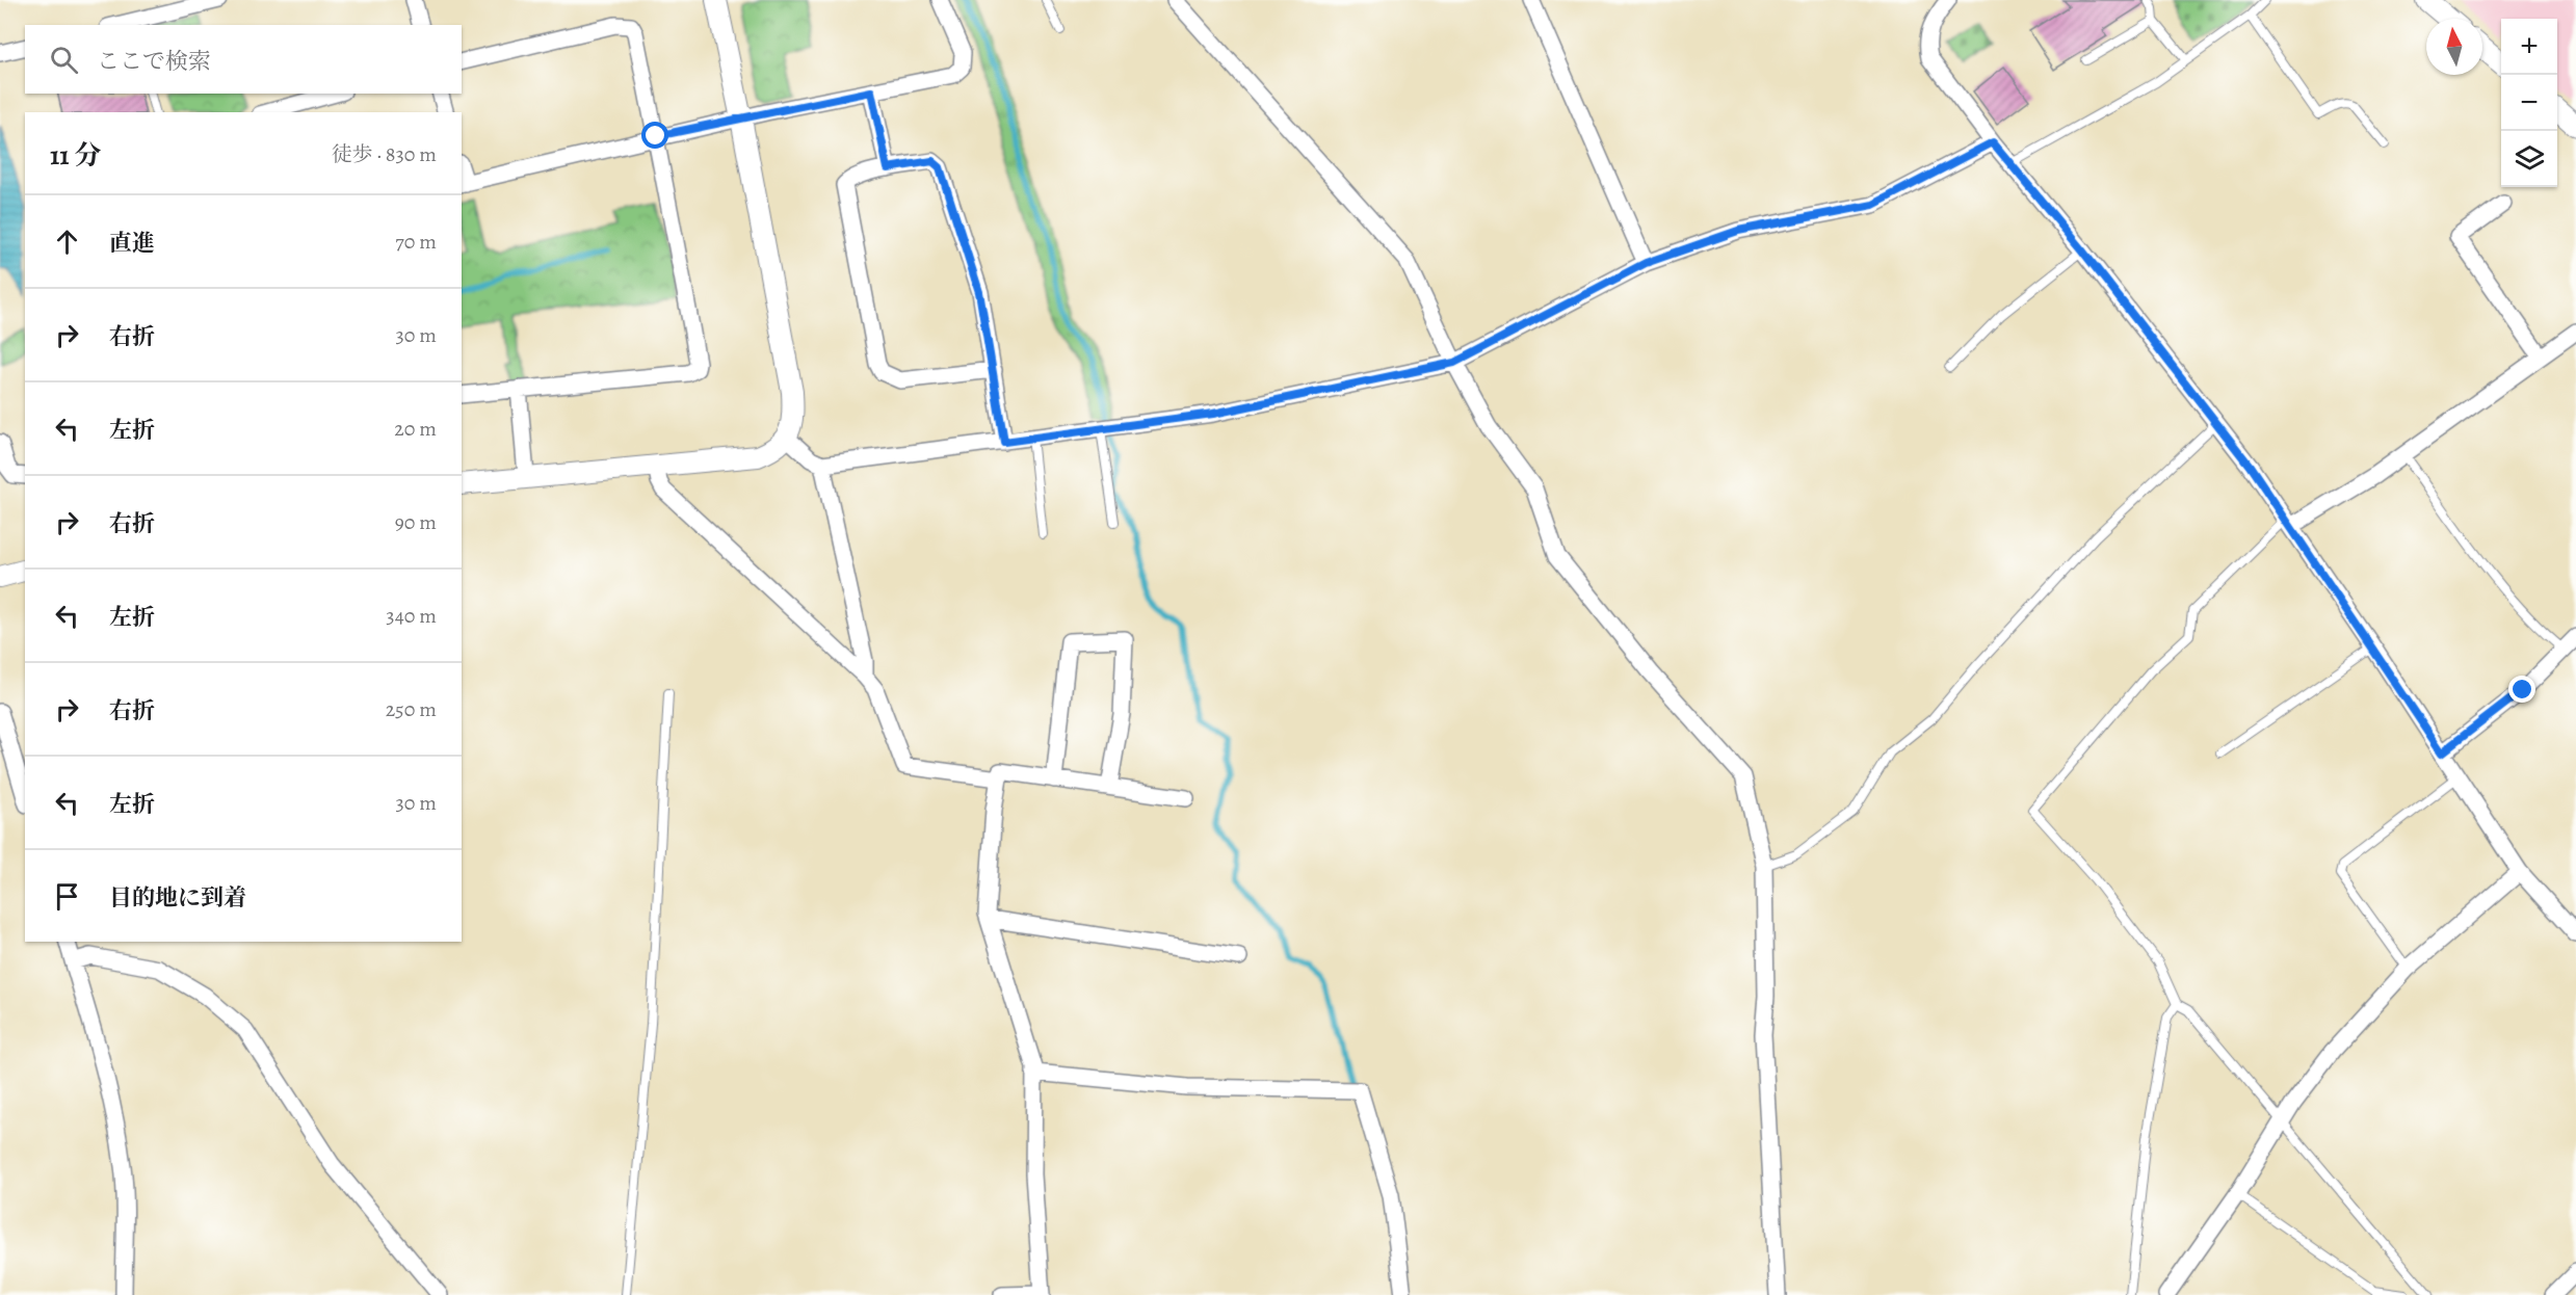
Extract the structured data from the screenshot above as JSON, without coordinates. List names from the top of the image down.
{
  "north": "top",
  "page": {
    "map_buttons": ["+", "−"],
    "search": "ここで検索",
    "heading": ["11 分", "徒歩 · 830 m"],
    "list": [
      ["直進", "70 m"],
      ["右折", "30 m"],
      ["左折", "20 m"],
      ["右折", "90 m"],
      ["左折", "340 m"],
      ["右折", "250 m"],
      ["左折", "30 m"],
      "目的地に到着"
    ]
  }
}
